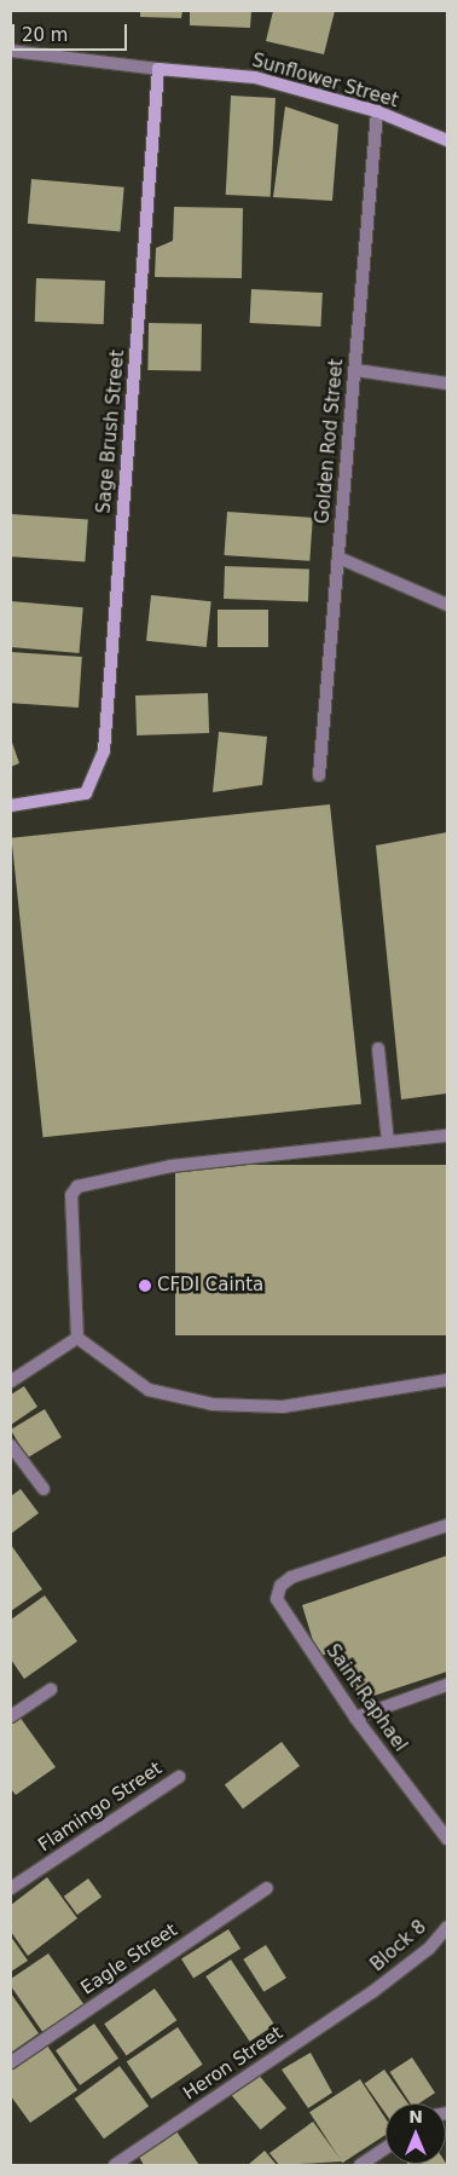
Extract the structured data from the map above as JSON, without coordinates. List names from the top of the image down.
{
  "streets": {
    "street": [
      "Sunflower Street",
      "Sage Brush Street",
      "Golden Rod Street",
      "Saint Raphael",
      "Flamingo Street",
      "Block 8",
      "Eagle Street",
      "Heron Street"
    ]
  },
  "crossings": [
    ["Sunflower Street", "Sage Brush Street"],
    ["Sunflower Street", "Golden Rod Street"],
    ["Block 8", "Heron Street"]
  ],
  "places": ["CFDI Cainta"],
  "scale_bar": "20 m",
  "north": "top"
}
